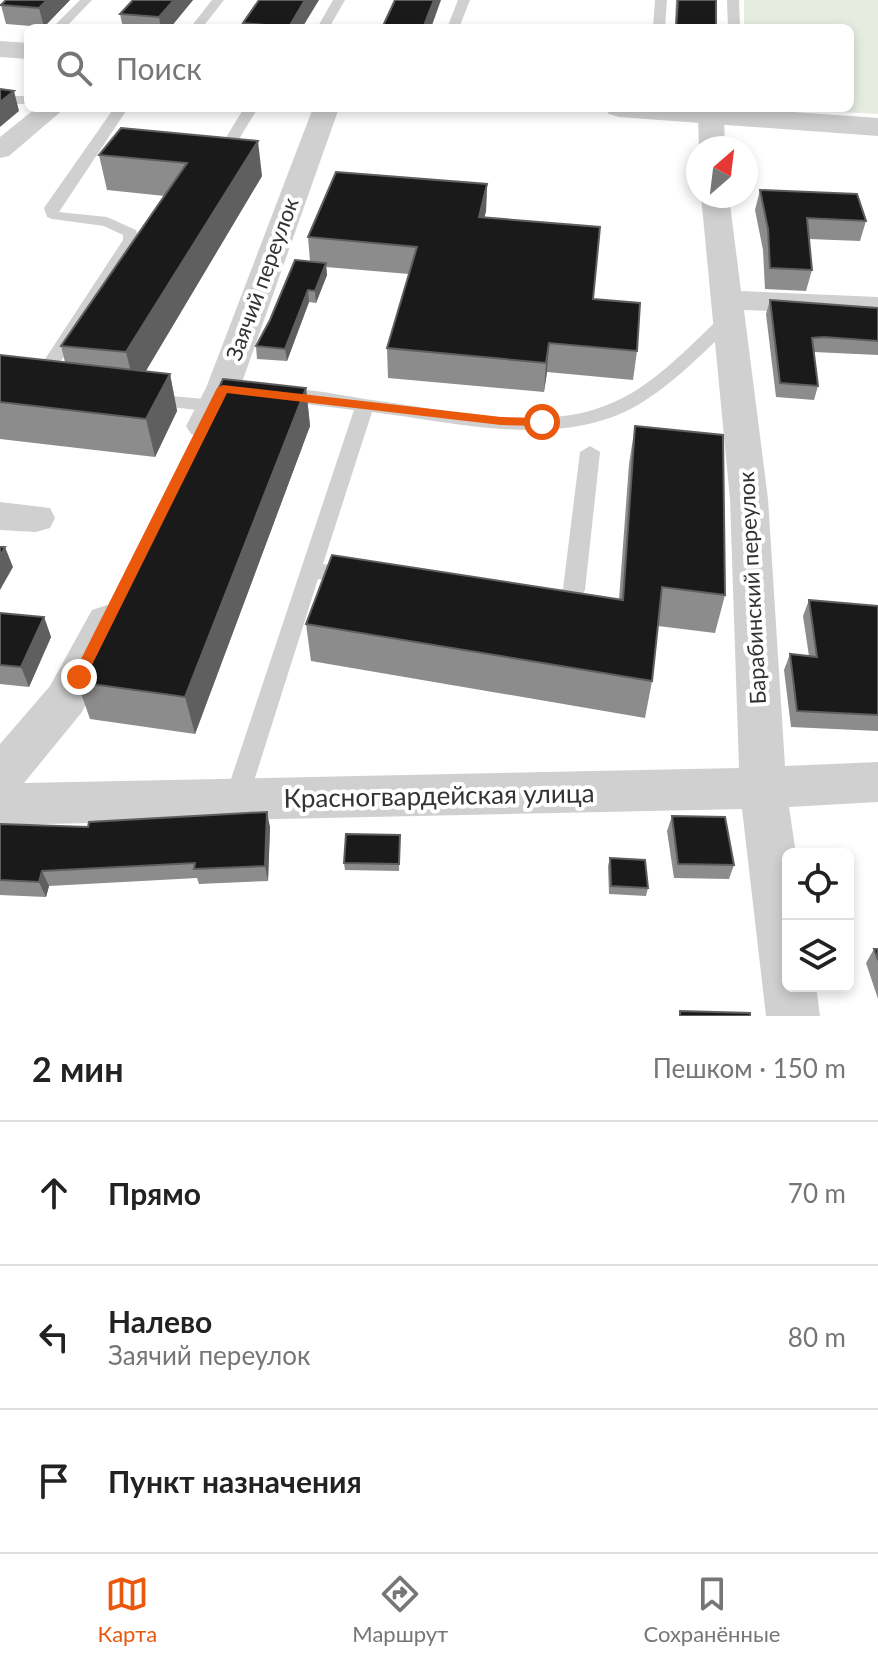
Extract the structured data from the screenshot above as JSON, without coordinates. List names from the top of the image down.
{
  "streets": {
    "street": ["Заячий переулок", "Барабинский переулок", "Красногвардейская улица"]
  },
  "crossings": [
    ["Барабинский переулок", "Красногвардейская улица"]
  ],
  "north": "top right",
  "page": {
    "search": "Поиск",
    "heading": ["2 мин", "Пешком · 150 m"],
    "list": [
      ["Прямо", "70 m"],
      ["Налево", "Заячий переулок", "80 m"],
      "Пункт назначения"
    ],
    "nav": ["Карта", "Маршрут", "Сохранённые"]
  }
}
